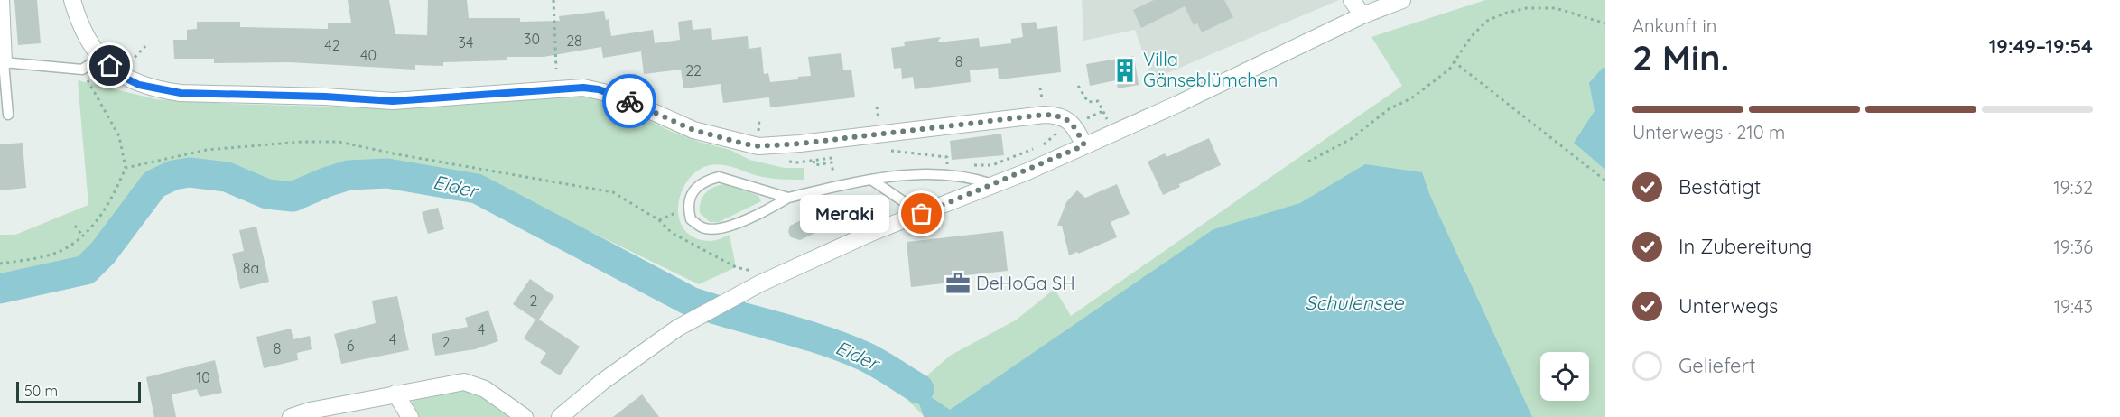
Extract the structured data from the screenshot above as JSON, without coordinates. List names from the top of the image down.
{
  "water": ["Eider", "Schulensee"],
  "places": {
    "building": ["Villa Gänseblümchen"],
    "other": ["Meraki"],
    "office": ["DeHoGa SH"]
  },
  "house_numbers": [
    "30",
    "28",
    "34",
    "42",
    "40",
    "8",
    "22",
    "8a",
    "2",
    "4",
    "4",
    "2",
    "6",
    "8",
    "10"
  ],
  "scale_bar": "50 m",
  "page": {
    "heading": ["2 Min.", "Ankunft in", "19:49–19:54"],
    "bar": "Unterwegs · 210 m",
    "list": [
      ["Bestätigt", "19:32"],
      ["In Zubereitung", "19:36"],
      ["Unterwegs", "19:43"],
      "Geliefert"
    ],
    "bubble": "Meraki",
    "scale": "50 m"
  }
}
